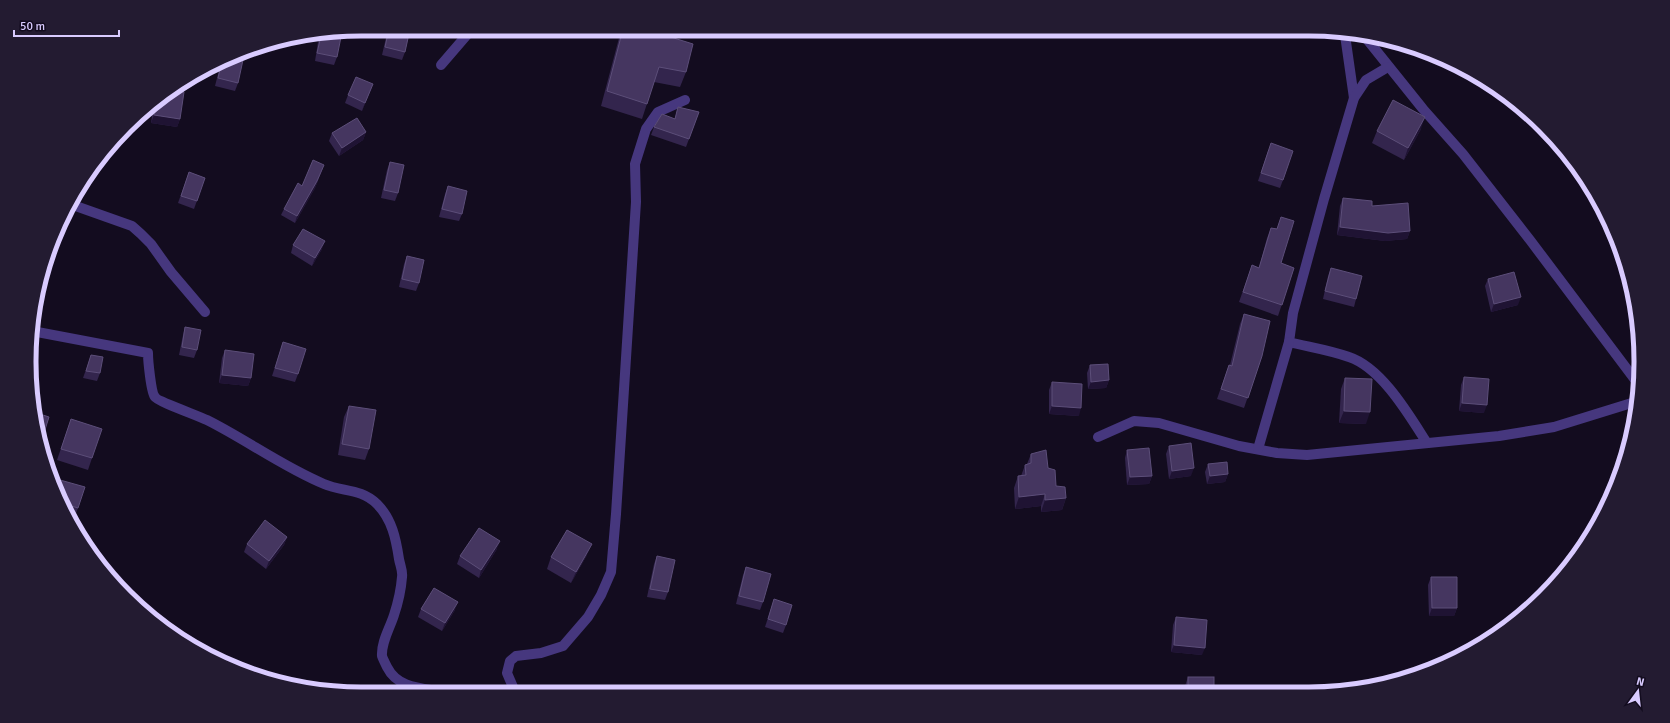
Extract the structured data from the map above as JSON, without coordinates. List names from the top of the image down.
{
  "scale_bar": "50 m",
  "north": "top"
}
